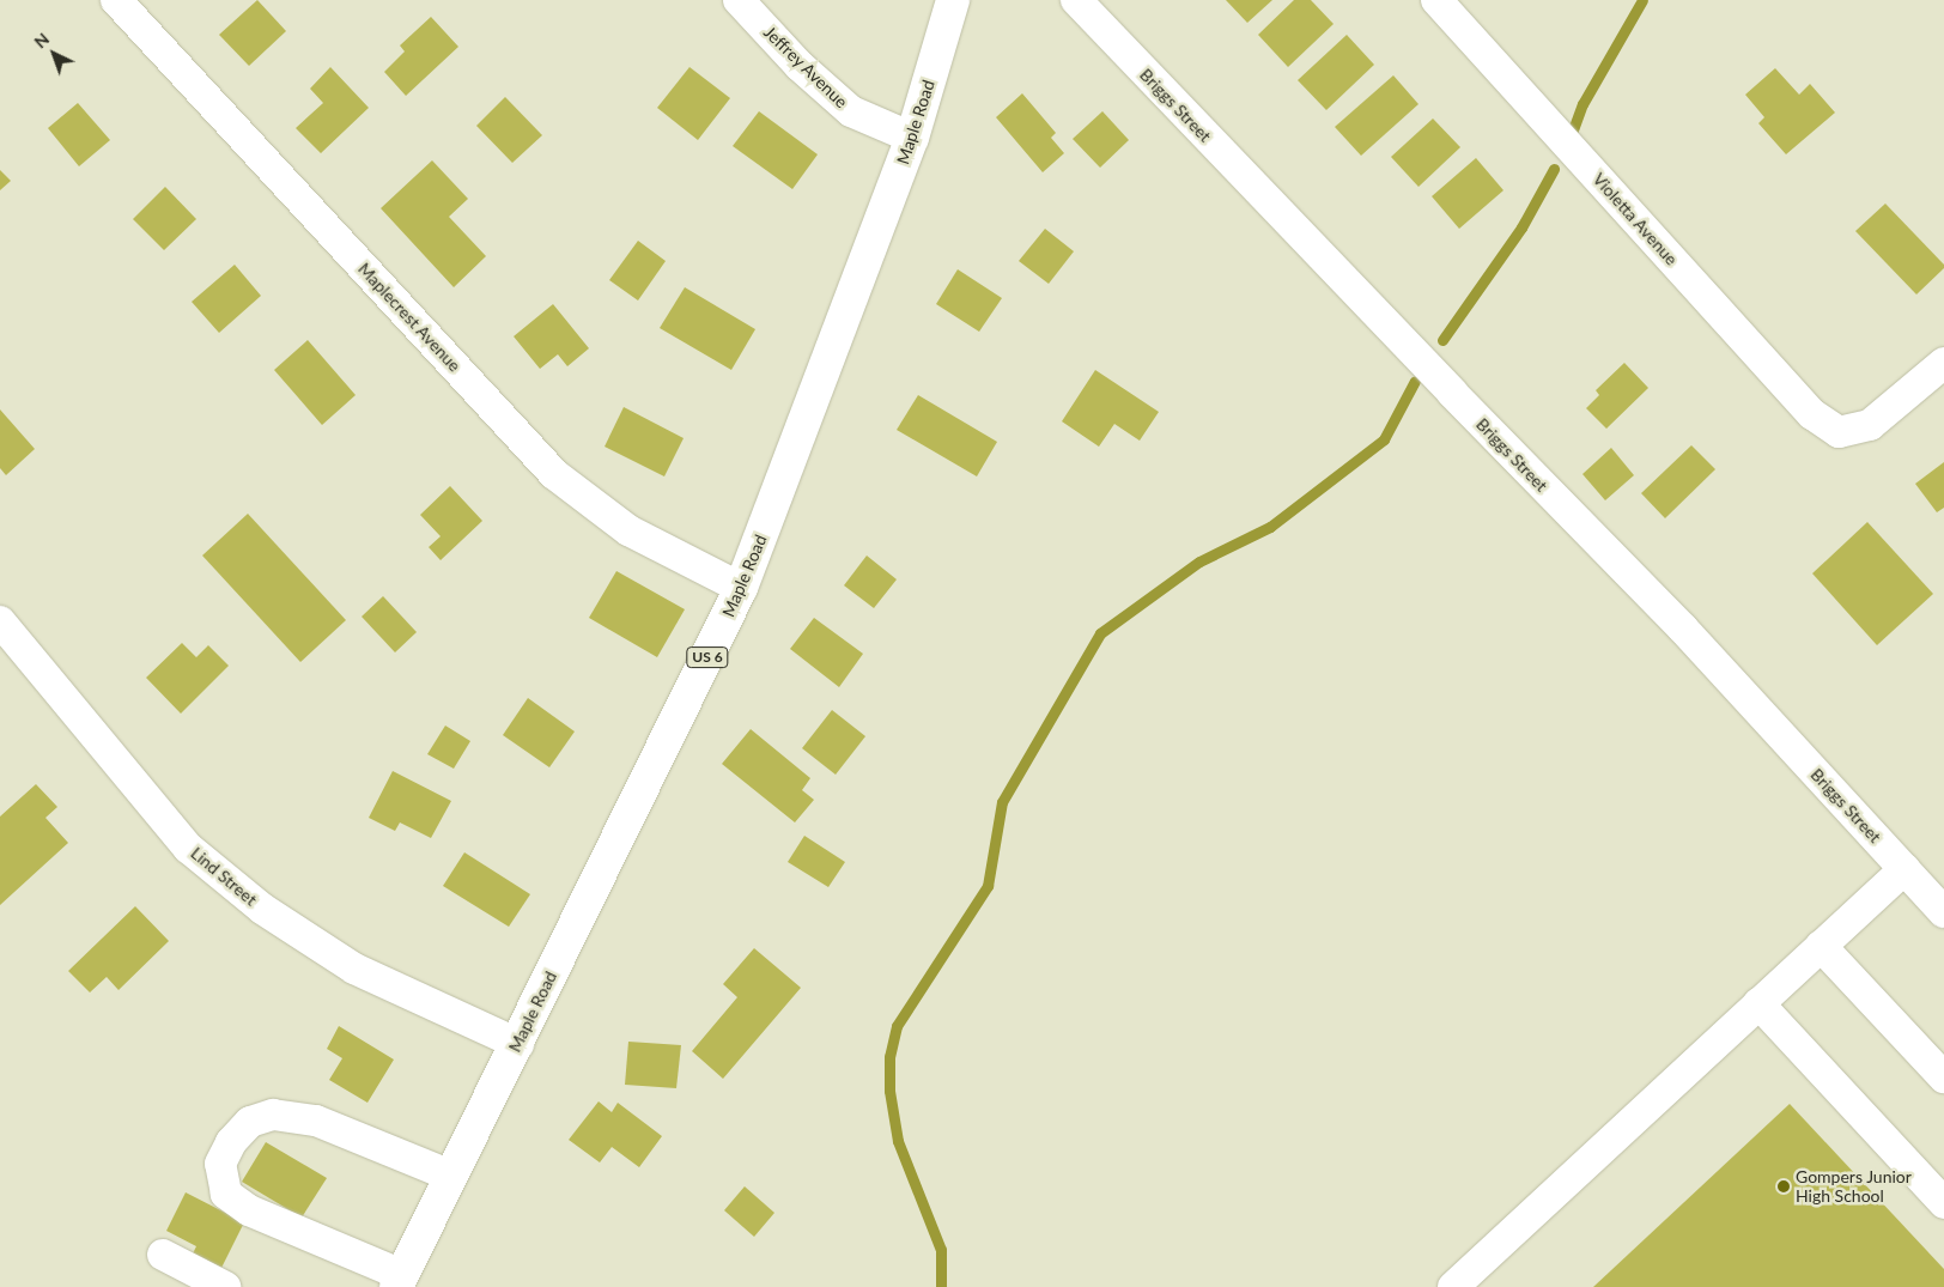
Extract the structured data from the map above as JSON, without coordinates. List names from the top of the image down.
{
  "streets": {
    "main road": ["Maple Road", "US 6"],
    "street": [
      "Jeffrey Avenue",
      "Briggs Street",
      "Violetta Avenue",
      "Maplecrest Avenue",
      "Lind Street"
    ]
  },
  "crossings": [
    ["Jeffrey Avenue", "Maple Road"],
    ["Maple Road", "Maplecrest Avenue"],
    ["Maple Road", "Lind Street"]
  ],
  "places": ["Gompers Junior High School"],
  "north": "top left"
}
